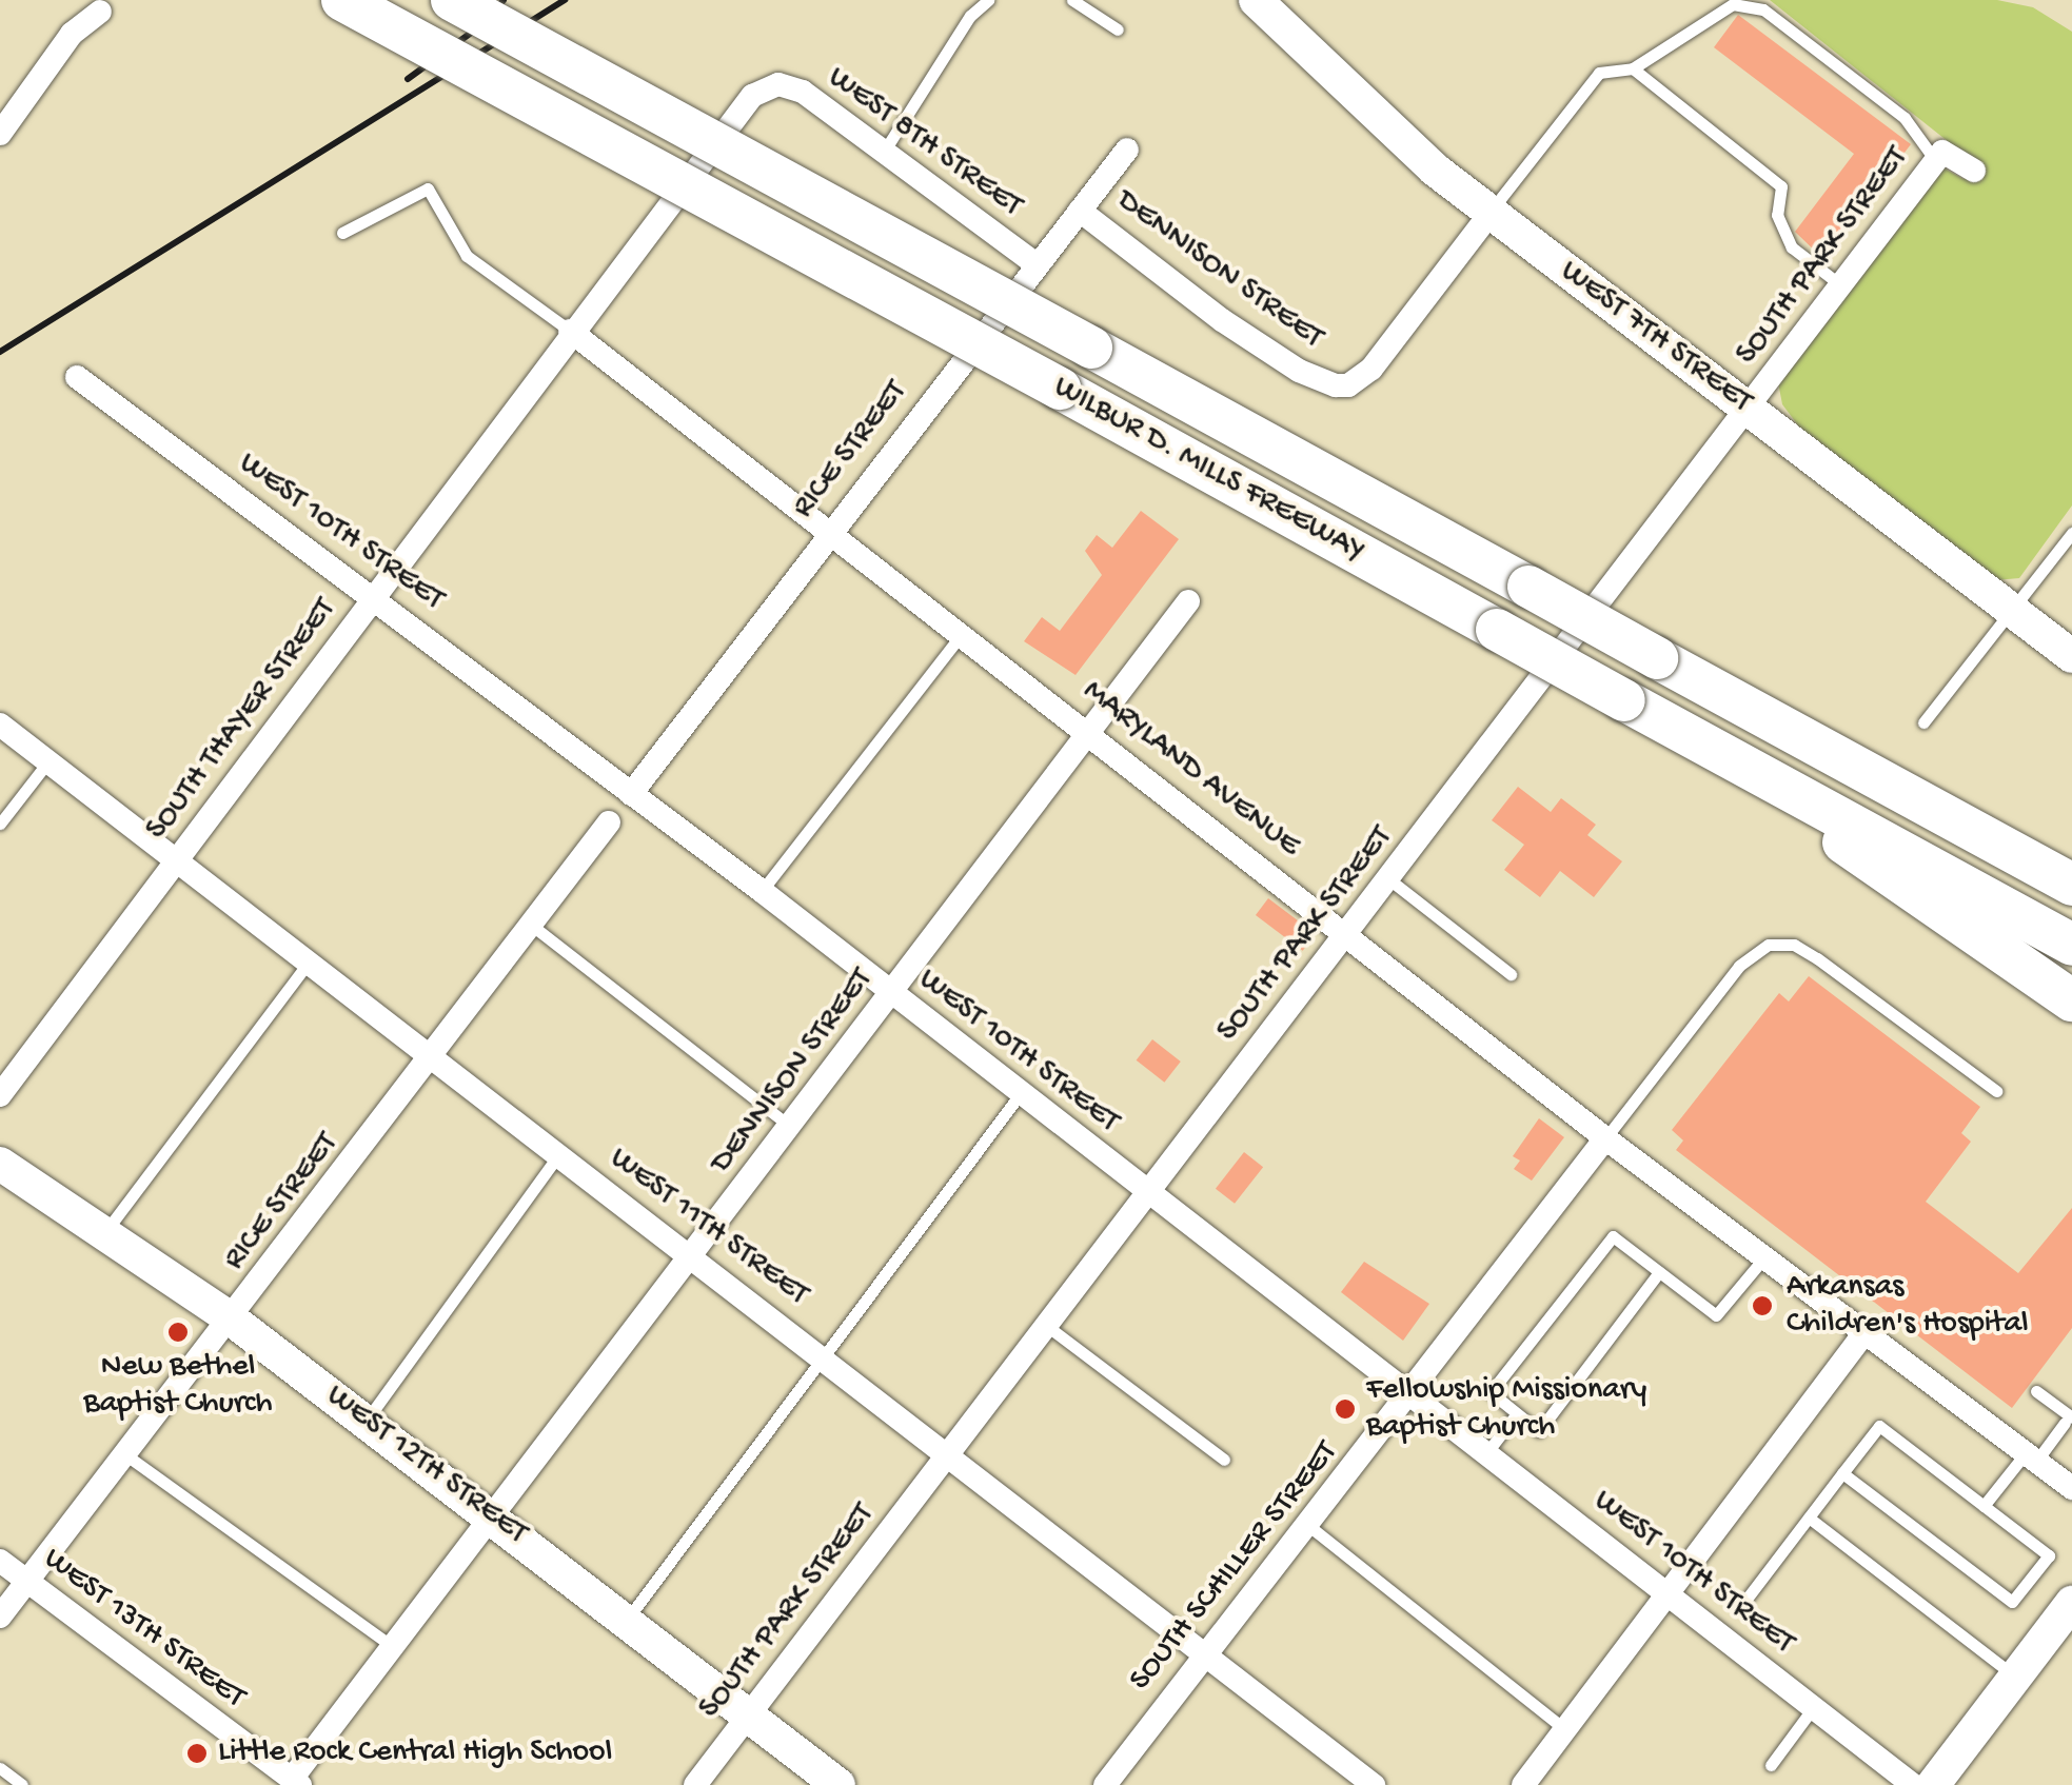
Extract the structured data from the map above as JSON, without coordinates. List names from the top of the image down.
{
  "streets": {
    "highway": ["WILBUR D. MILLS FREEWAY"],
    "street": [
      "WEST 8TH STREET",
      "SOUTH PARK STREET",
      "DENNISON STREET",
      "WEST 7TH STREET",
      "RICE STREET",
      "WEST 10TH STREET",
      "SOUTH THAYER STREET",
      "MARYLAND AVENUE",
      "WEST 11TH STREET",
      "WEST 12TH STREET",
      "SOUTH SCHILLER STREET",
      "WEST 13TH STREET"
    ]
  },
  "crossings": [
    ["WEST 8TH STREET", "RICE STREET"],
    ["WEST 8TH STREET", "SOUTH THAYER STREET"],
    ["SOUTH PARK STREET", "WEST 7TH STREET"],
    ["SOUTH PARK STREET", "WEST 10TH STREET"],
    ["SOUTH PARK STREET", "MARYLAND AVENUE"],
    ["SOUTH PARK STREET", "WEST 11TH STREET"],
    ["SOUTH PARK STREET", "WEST 12TH STREET"],
    ["DENNISON STREET", "WEST 7TH STREET"],
    ["DENNISON STREET", "RICE STREET"],
    ["DENNISON STREET", "WEST 10TH STREET"],
    ["DENNISON STREET", "MARYLAND AVENUE"],
    ["DENNISON STREET", "WEST 11TH STREET"],
    ["DENNISON STREET", "WEST 12TH STREET"],
    ["DENNISON STREET", "WEST 13TH STREET"],
    ["RICE STREET", "WEST 10TH STREET"],
    ["RICE STREET", "MARYLAND AVENUE"],
    ["RICE STREET", "WEST 11TH STREET"],
    ["RICE STREET", "WEST 12TH STREET"],
    ["RICE STREET", "WEST 13TH STREET"],
    ["WEST 10TH STREET", "SOUTH THAYER STREET"],
    ["WEST 10TH STREET", "SOUTH SCHILLER STREET"],
    ["SOUTH THAYER STREET", "MARYLAND AVENUE"],
    ["SOUTH THAYER STREET", "WEST 11TH STREET"],
    ["MARYLAND AVENUE", "SOUTH SCHILLER STREET"],
    ["WEST 11TH STREET", "SOUTH SCHILLER STREET"]
  ],
  "places": [
    "Arkansas Children's Hospital",
    "New Bethel Baptist Church",
    "Fellowship Missionary Baptist Church",
    "Little Rock Central High School"
  ]
}
